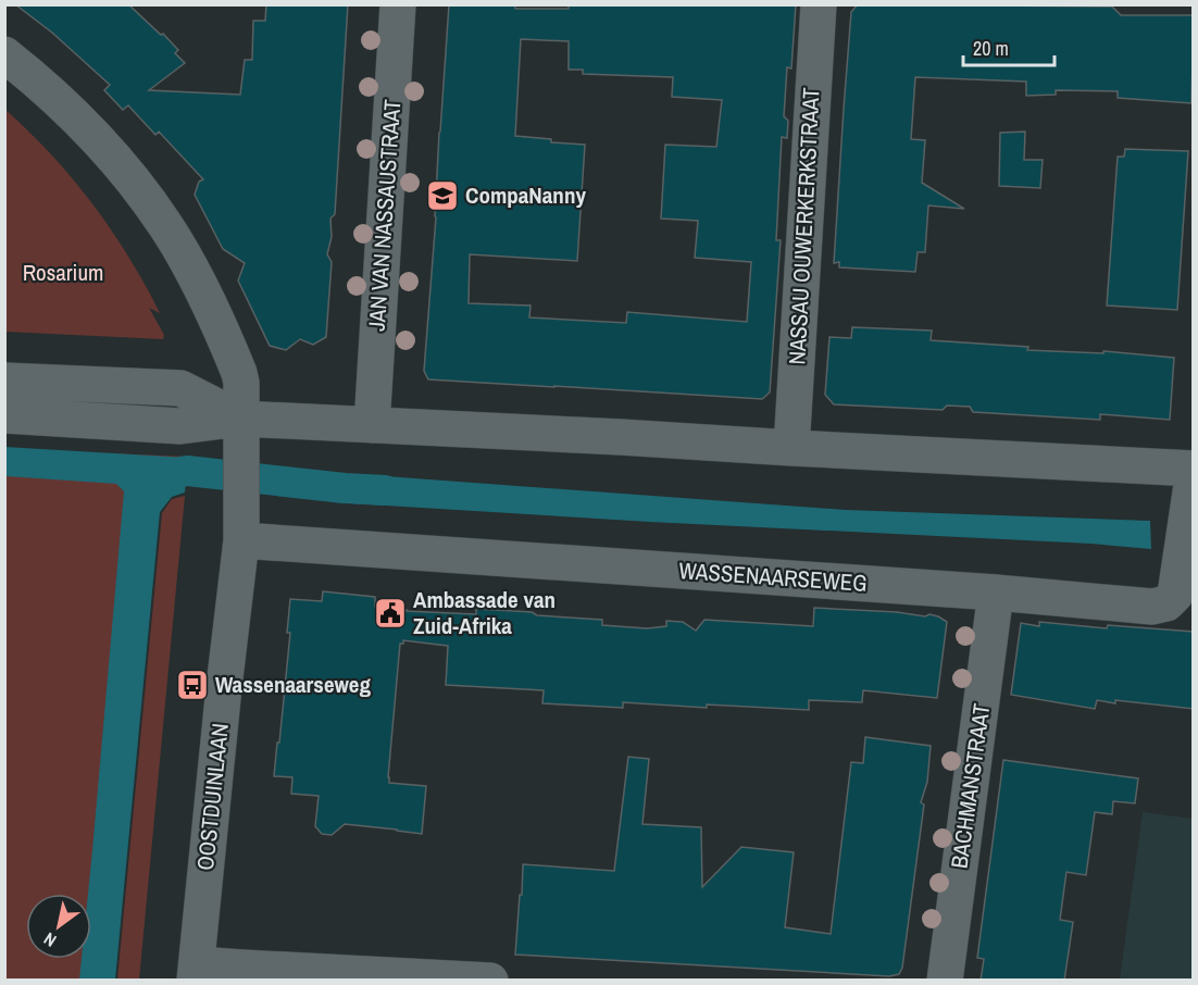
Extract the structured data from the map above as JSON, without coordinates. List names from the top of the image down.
{
  "streets": {
    "street": [
      "JAN VAN NASSAUSTRAAT",
      "NASSAU OUWERKERKSTRAAT",
      "WASSENAARSEWEG",
      "BACHMANSTRAAT",
      "OOSTDUINLAAN"
    ]
  },
  "crossings": [
    ["JAN VAN NASSAUSTRAAT", "WASSENAARSEWEG"],
    ["NASSAU OUWERKERKSTRAAT", "WASSENAARSEWEG"],
    ["WASSENAARSEWEG", "BACHMANSTRAAT"],
    ["WASSENAARSEWEG", "OOSTDUINLAAN"]
  ],
  "parks": ["Rosarium"],
  "places": {
    "school or university": ["CompaNanny"],
    "public building": ["Ambassade van Zuid-Afrika"],
    "bus stop": ["Wassenaarseweg"]
  },
  "scale_bar": "20 m",
  "north": "bottom left"
}
